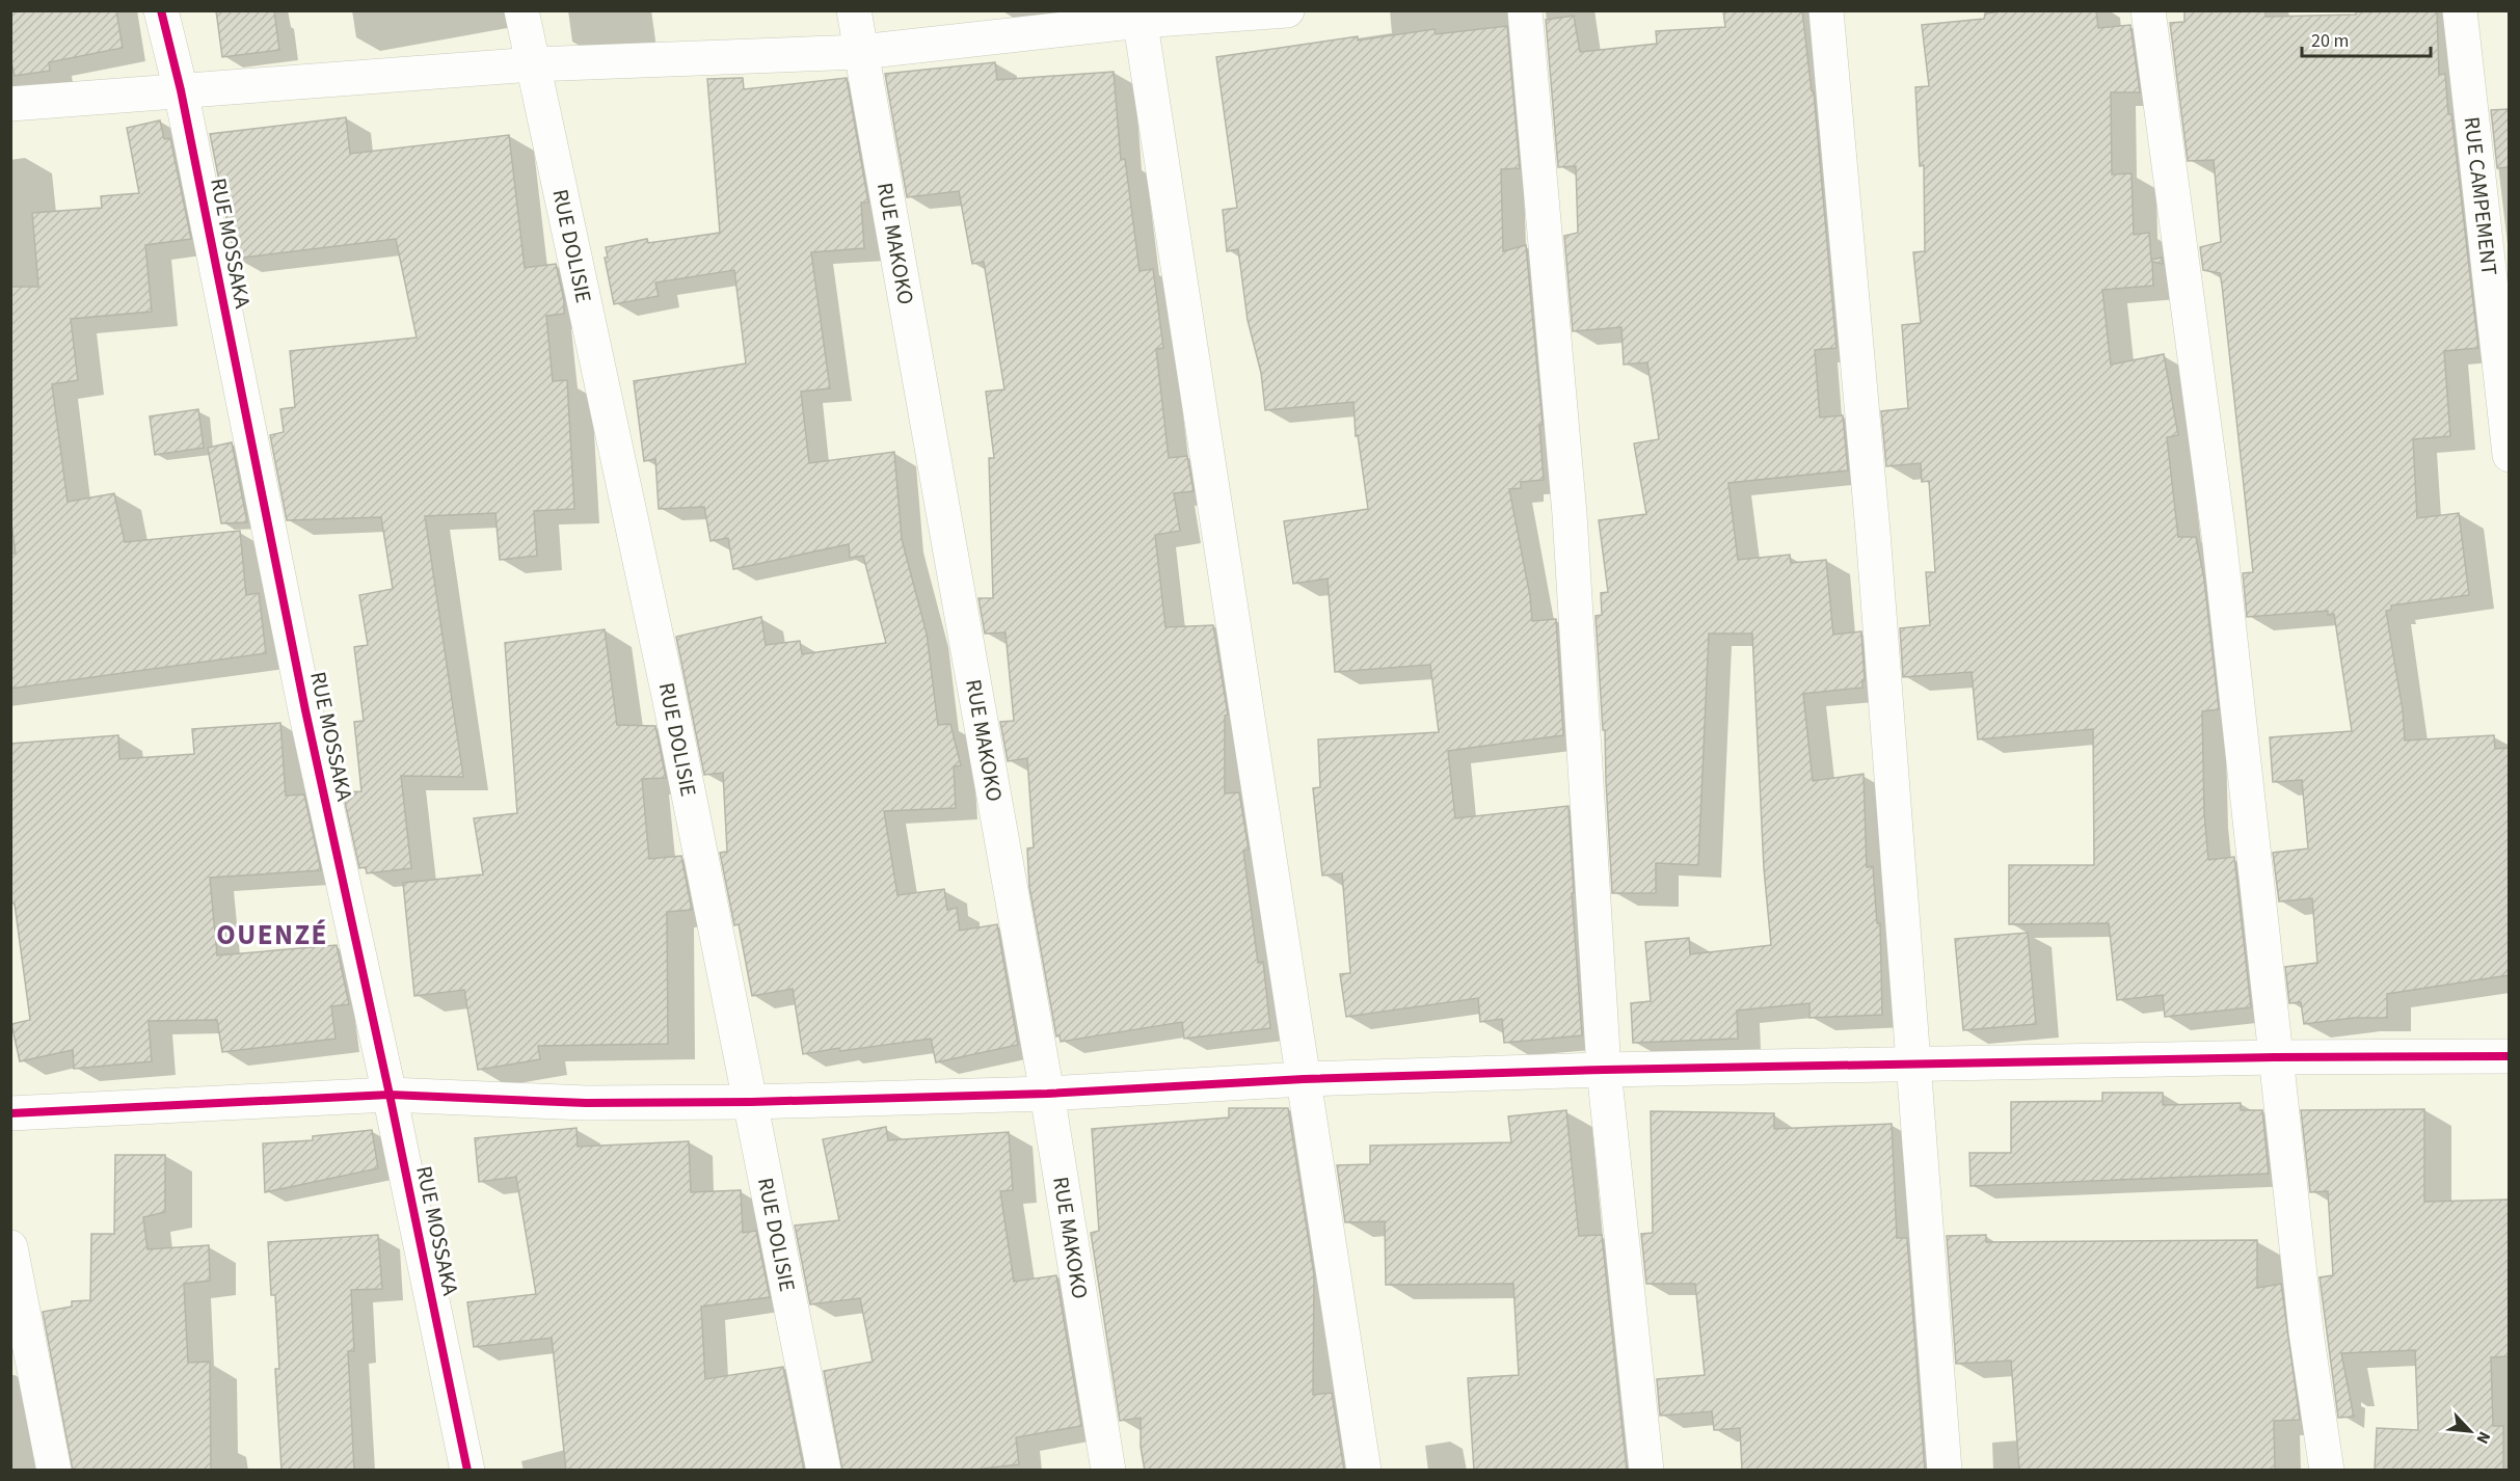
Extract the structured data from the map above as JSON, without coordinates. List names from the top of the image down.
{
  "streets": {
    "street": [
      "RUE CAMPEMENT",
      "RUE MOSSAKA",
      "RUE MAKOKO",
      "RUE DOLISIE"
    ]
  },
  "districts": ["OUENZÉ"],
  "scale_bar": "20 m",
  "north": "bottom right"
}
